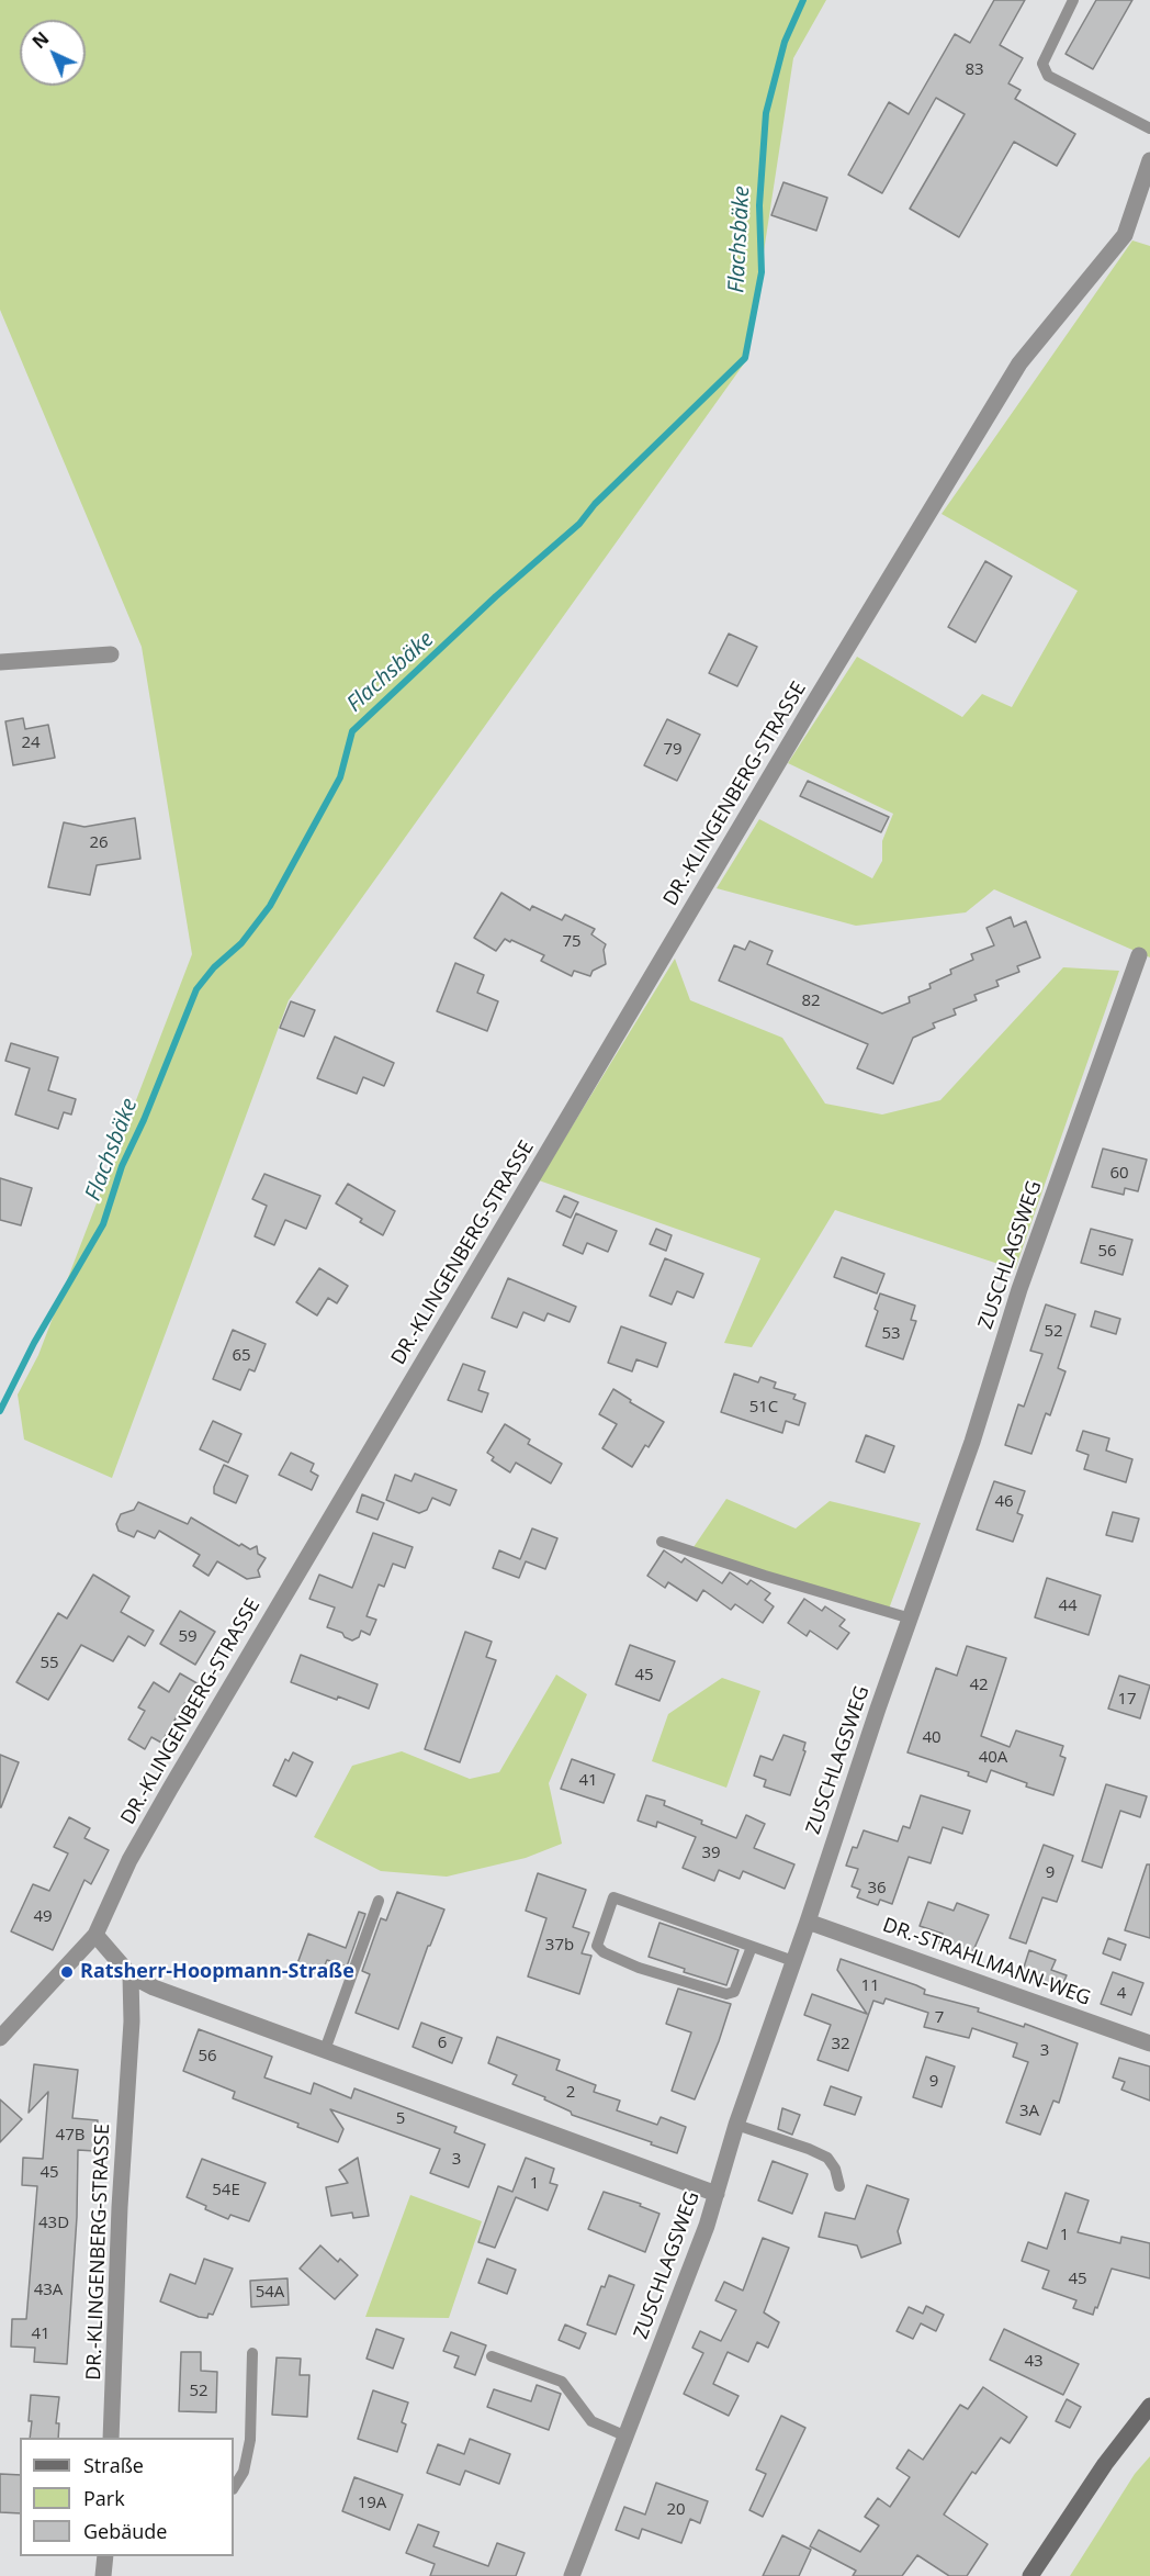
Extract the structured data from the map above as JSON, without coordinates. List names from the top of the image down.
{
  "streets": {
    "street": ["DR.-KLINGENBERG-STRASSE", "ZUSCHLAGSWEG", "DR.-STRAHLMANN-WEG"]
  },
  "crossings": [
    ["ZUSCHLAGSWEG", "DR.-STRAHLMANN-WEG"]
  ],
  "water": ["Flachsbäke"],
  "places": ["Ratsherr-Hoopmann-Straße"],
  "house_numbers": [
    "83",
    "24",
    "79",
    "26",
    "75",
    "82",
    "60",
    "56",
    "52",
    "53",
    "65",
    "51C",
    "46",
    "44",
    "59",
    "55",
    "45",
    "42",
    "17",
    "40",
    "40A",
    "41",
    "39",
    "9",
    "36",
    "49",
    "37b",
    "11",
    "4",
    "7",
    "6",
    "32",
    "3",
    "56",
    "9",
    "2",
    "3A",
    "5",
    "47B",
    "3",
    "45",
    "1",
    "54E",
    "43D",
    "1",
    "45",
    "43A",
    "54A",
    "41",
    "43",
    "52",
    "19A",
    "20"
  ],
  "legend": ["Straße", "Park", "Gebäude"],
  "north": "top left"
}
